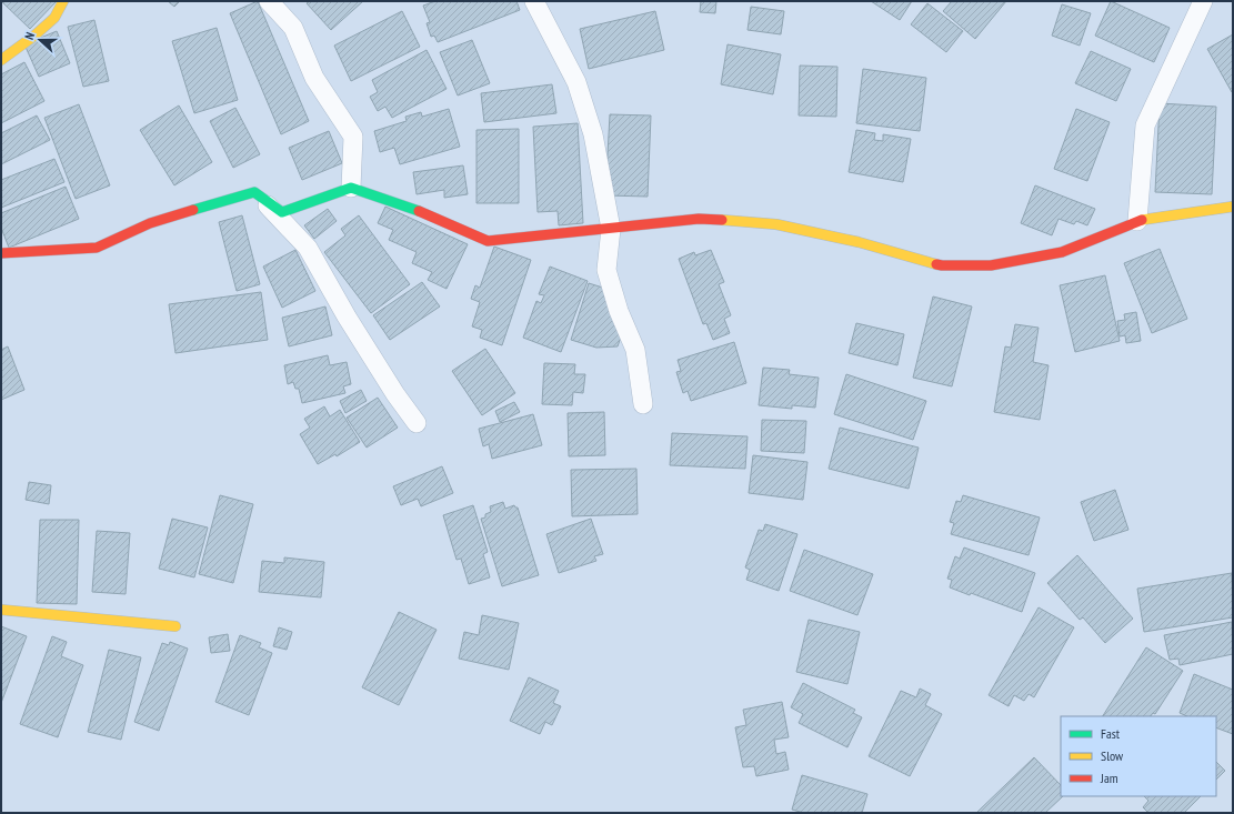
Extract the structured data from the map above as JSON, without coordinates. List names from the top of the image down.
{
  "legend": ["Fast", "Slow", "Jam"],
  "north": "left"
}
